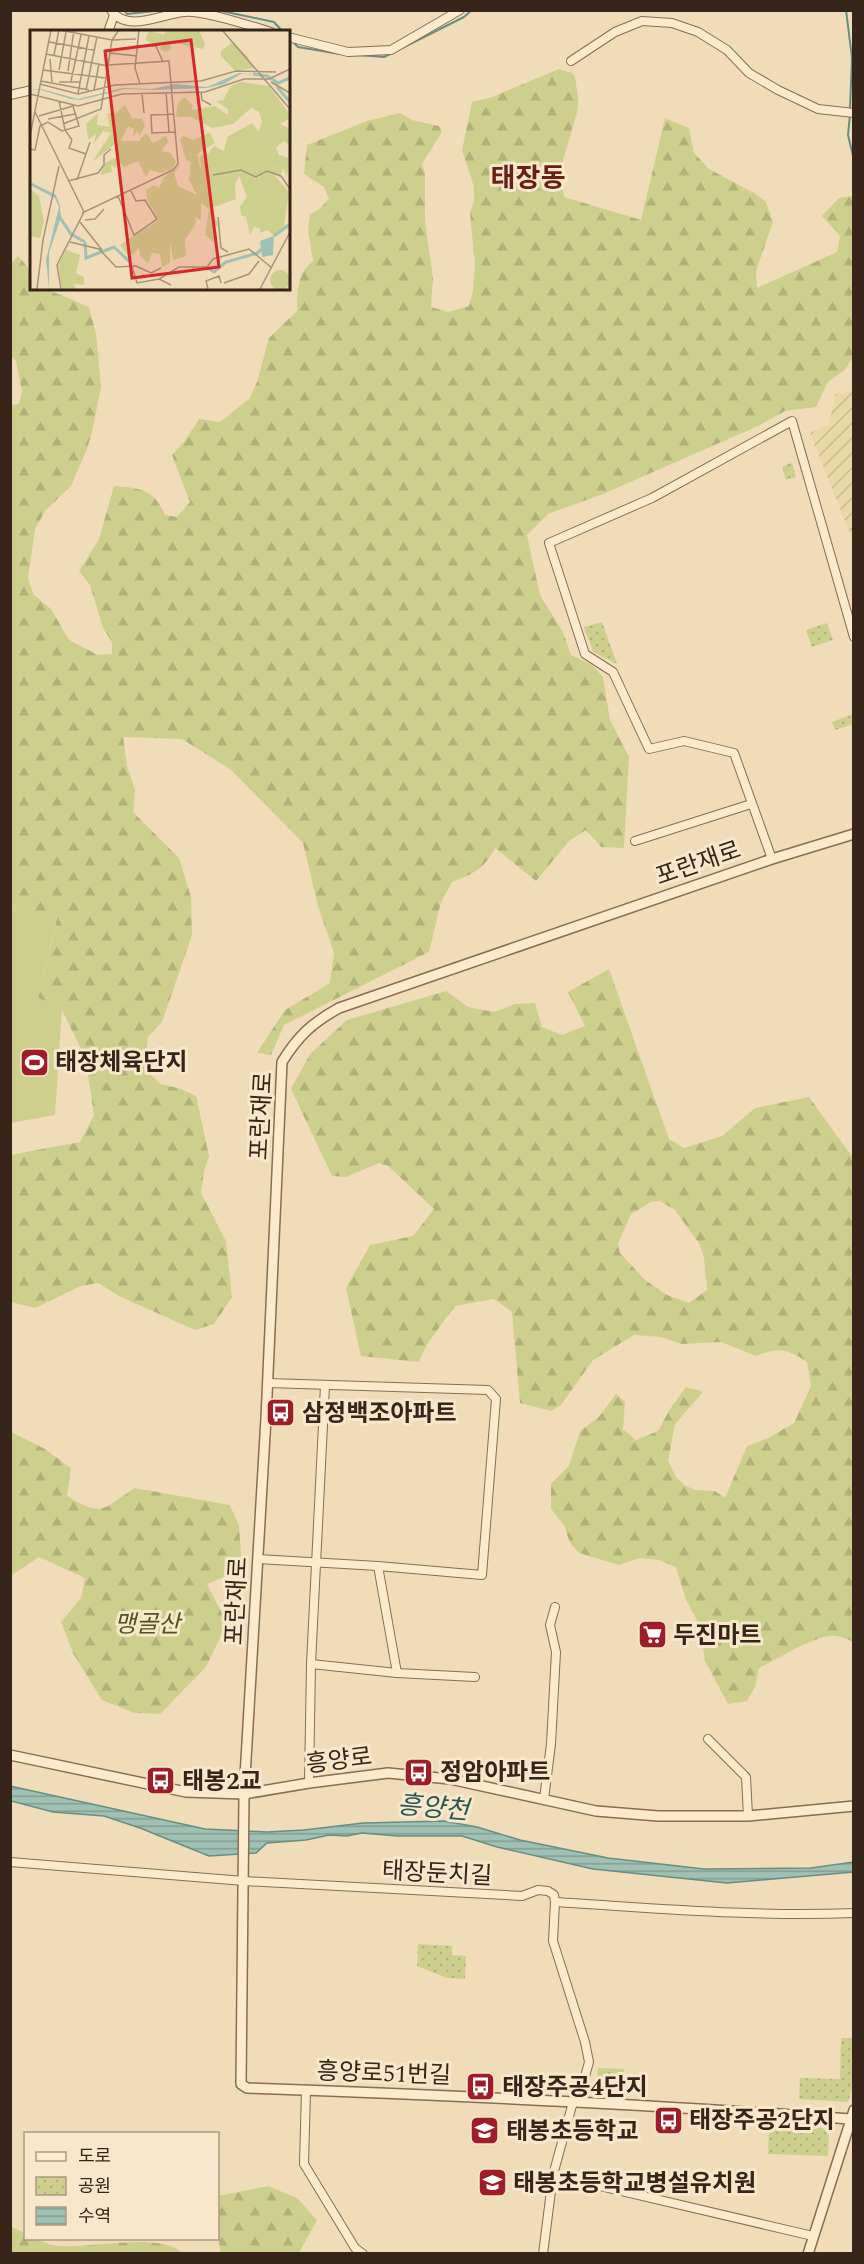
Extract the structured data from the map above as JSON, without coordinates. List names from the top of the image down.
{
  "streets": {
    "street": [
      "포란재로",
      "흥양로",
      "태장둔치길",
      "흥양로51번길"
    ]
  },
  "crossings": [
    ["포란재로", "흥양로"],
    ["태장둔치길", "흥양로51번길"]
  ],
  "districts": ["태장동"],
  "water": ["흥양천"],
  "parks": ["맹골산"],
  "places": {
    "sports": ["태장체육단지"],
    "bus stop": [
      "삼정백조아파트",
      "정암아파트",
      "태봉2교",
      "태장주공4단지",
      "태장주공2단지"
    ],
    "supermarket": ["두진마트"],
    "school or university": ["태봉초등학교", "태봉초등학교병설유치원"]
  },
  "legend": ["도로", "공원", "수역"]
}
